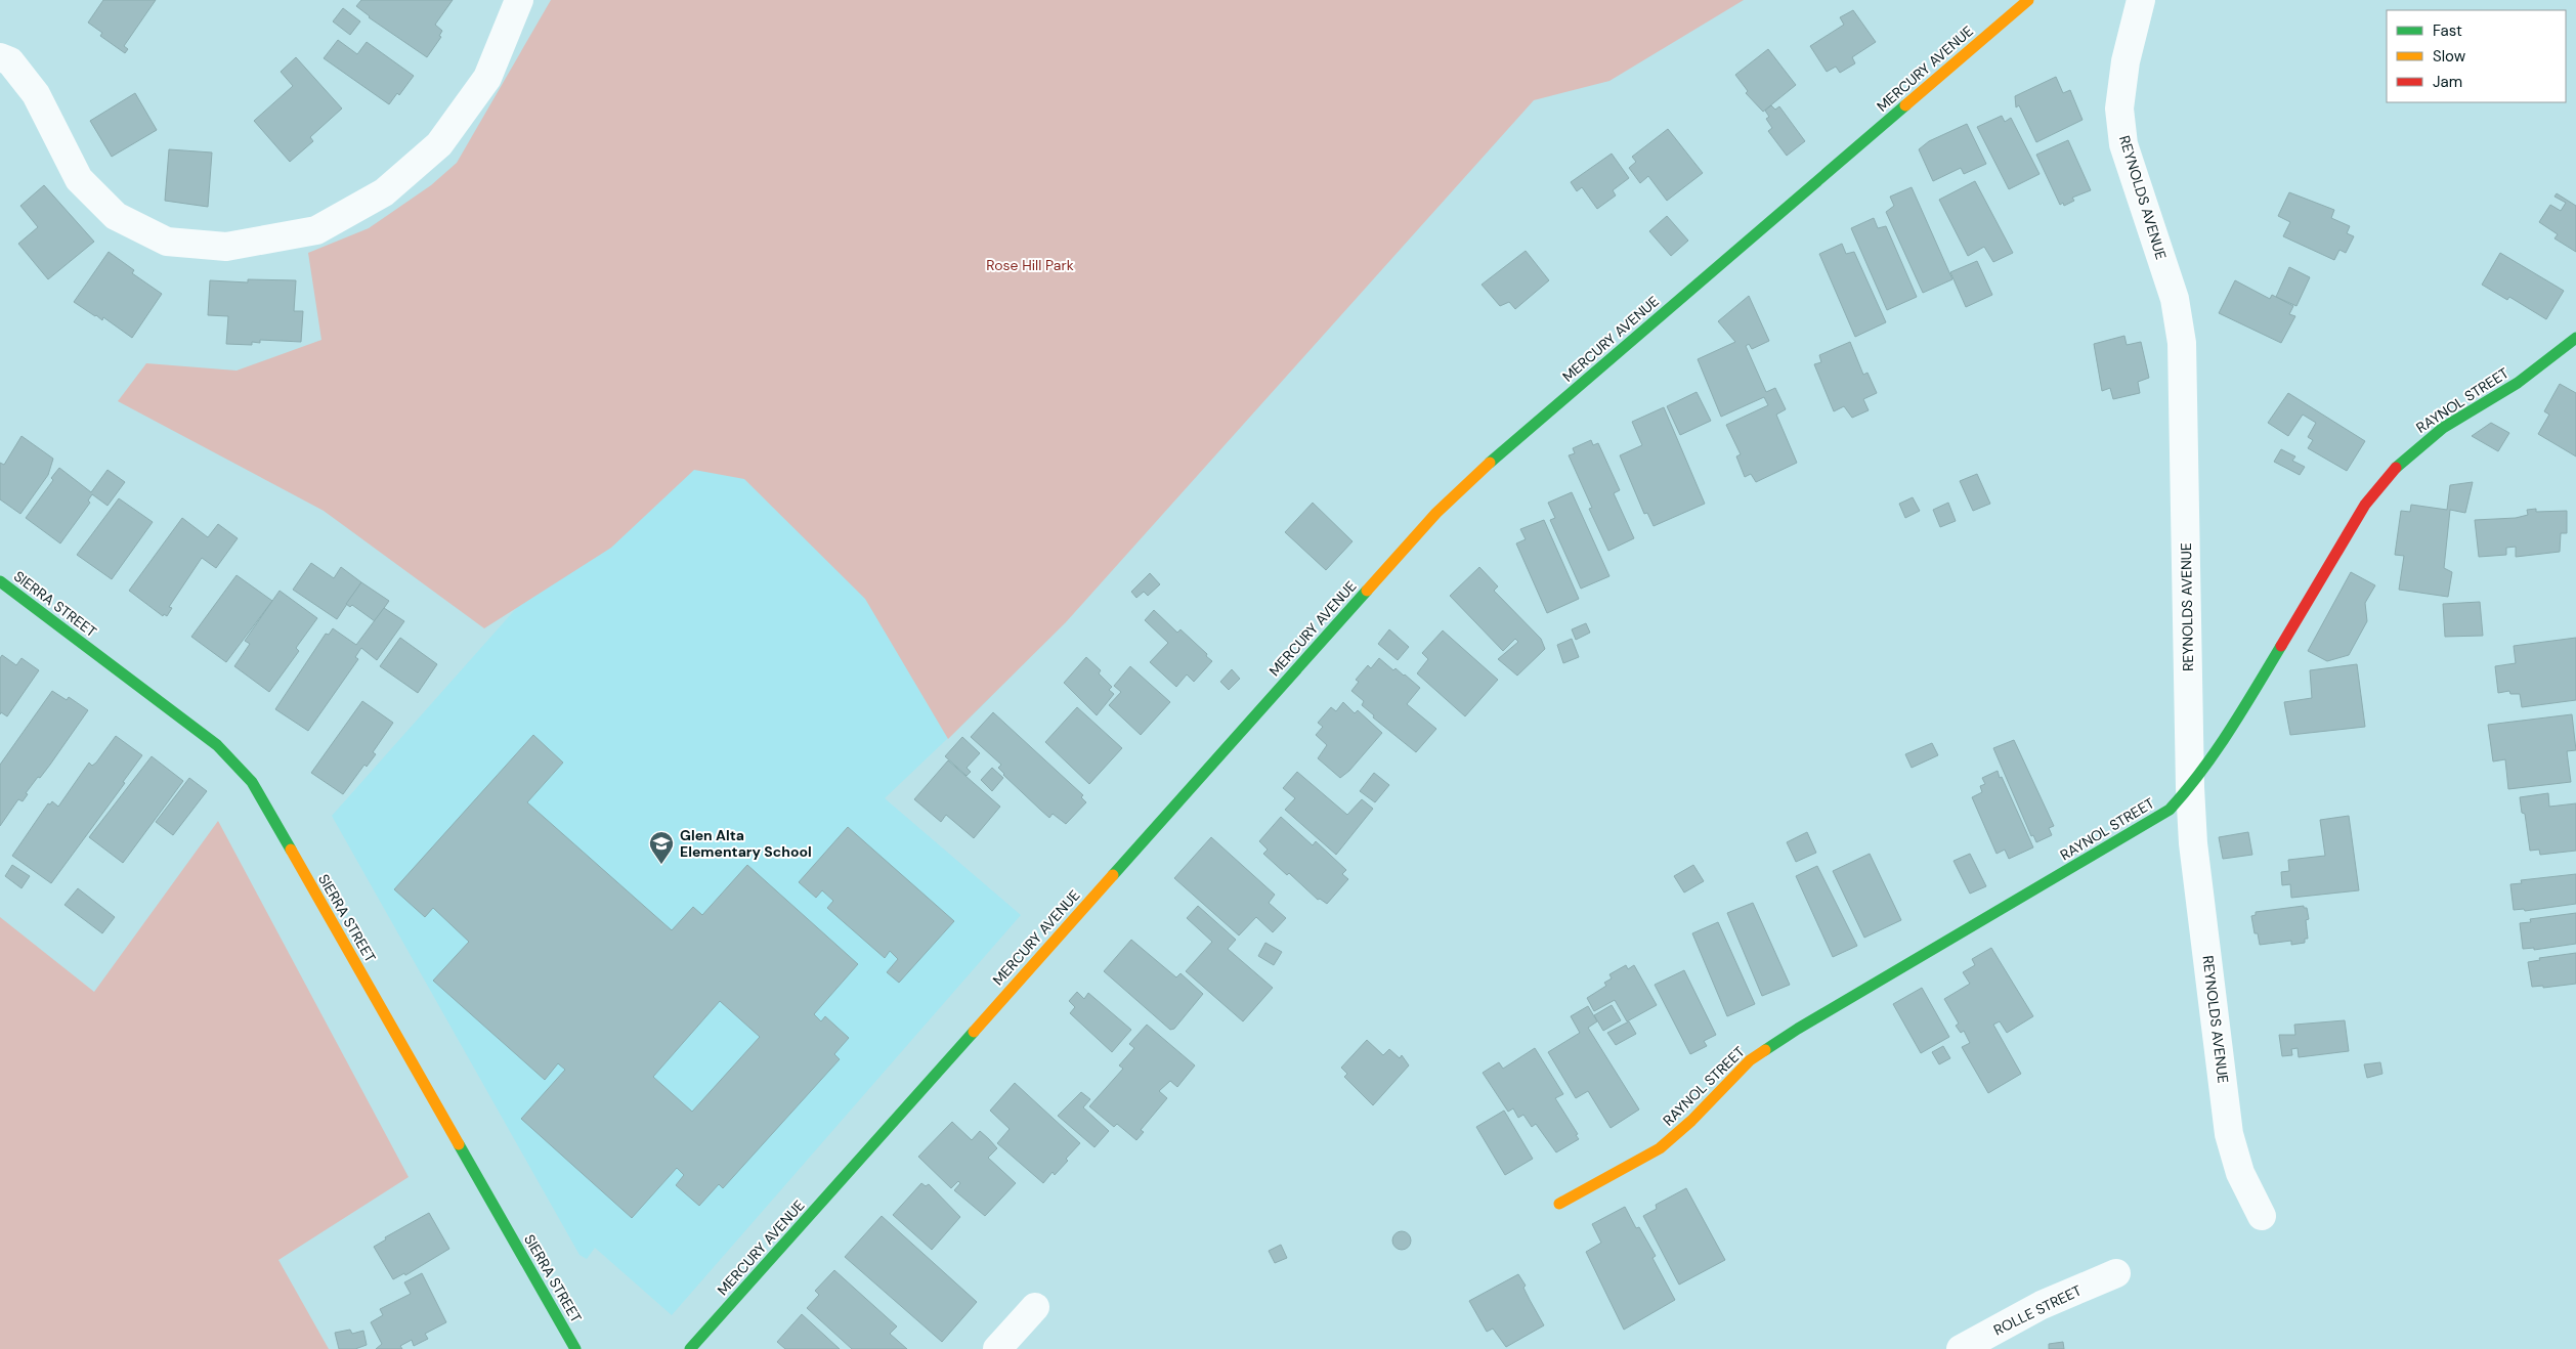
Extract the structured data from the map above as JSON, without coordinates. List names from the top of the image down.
{
  "streets": {
    "street": [
      "MERCURY AVENUE",
      "REYNOLDS AVENUE",
      "RAYNOL STREET",
      "SIERRA STREET",
      "ROLLE STREET"
    ]
  },
  "crossings": [
    ["REYNOLDS AVENUE", "RAYNOL STREET"]
  ],
  "parks": ["Rose Hill Park"],
  "places": {
    "school or university": ["Glen Alta Elementary School"]
  },
  "legend": ["Fast", "Slow", "Jam"]
}
